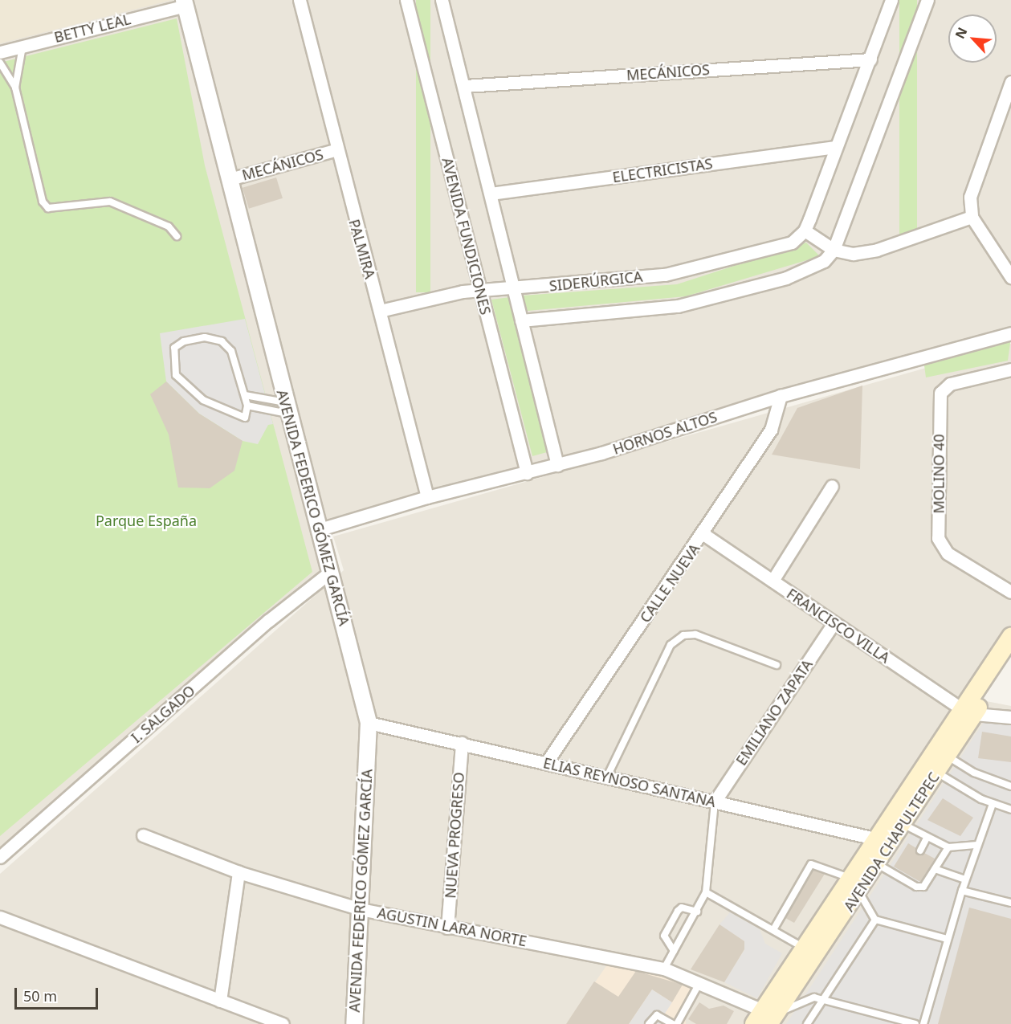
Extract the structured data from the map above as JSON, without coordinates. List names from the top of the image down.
{
  "streets": {
    "main road": ["AVENIDA CHAPULTEPEC"],
    "street": [
      "BETTY LEAL",
      "MECÁNICOS",
      "ELECTRICISTAS",
      "AVENIDA FUNDICIONES",
      "PALMIRA",
      "SIDERÚRGICA",
      "HORNOS ALTOS",
      "MOLINO 40",
      "AVENIDA FEDERICO GÓMEZ GARCÍA",
      "CALLE NUEVA",
      "FRANCISCO VILLA",
      "EMILIANO ZAPATA",
      "I. SALGADO",
      "ELIAS REYNOSO SANTANA",
      "NUEVA PROGRESO",
      "AGUSTIN LARA NORTE"
    ]
  },
  "crossings": [
    ["BETTY LEAL", "AVENIDA FEDERICO GÓMEZ GARCÍA"],
    ["MECÁNICOS", "PALMIRA"],
    ["MECÁNICOS", "AVENIDA FEDERICO GÓMEZ GARCÍA"],
    ["AVENIDA FUNDICIONES", "SIDERÚRGICA"],
    ["AVENIDA FUNDICIONES", "HORNOS ALTOS"],
    ["PALMIRA", "SIDERÚRGICA"],
    ["PALMIRA", "HORNOS ALTOS"],
    ["HORNOS ALTOS", "AVENIDA FEDERICO GÓMEZ GARCÍA"],
    ["HORNOS ALTOS", "CALLE NUEVA"],
    ["AVENIDA FEDERICO GÓMEZ GARCÍA", "I. SALGADO"],
    ["AVENIDA FEDERICO GÓMEZ GARCÍA", "ELIAS REYNOSO SANTANA"],
    ["AVENIDA FEDERICO GÓMEZ GARCÍA", "AGUSTIN LARA NORTE"],
    ["CALLE NUEVA", "FRANCISCO VILLA"],
    ["CALLE NUEVA", "ELIAS REYNOSO SANTANA"],
    ["FRANCISCO VILLA", "EMILIANO ZAPATA"],
    ["FRANCISCO VILLA", "AVENIDA CHAPULTEPEC"],
    ["EMILIANO ZAPATA", "ELIAS REYNOSO SANTANA"],
    ["ELIAS REYNOSO SANTANA", "NUEVA PROGRESO"],
    ["ELIAS REYNOSO SANTANA", "AVENIDA CHAPULTEPEC"],
    ["NUEVA PROGRESO", "AGUSTIN LARA NORTE"],
    ["AVENIDA CHAPULTEPEC", "AGUSTIN LARA NORTE"]
  ],
  "parks": ["Parque España"],
  "scale_bar": "50 m",
  "north": "top left"
}
